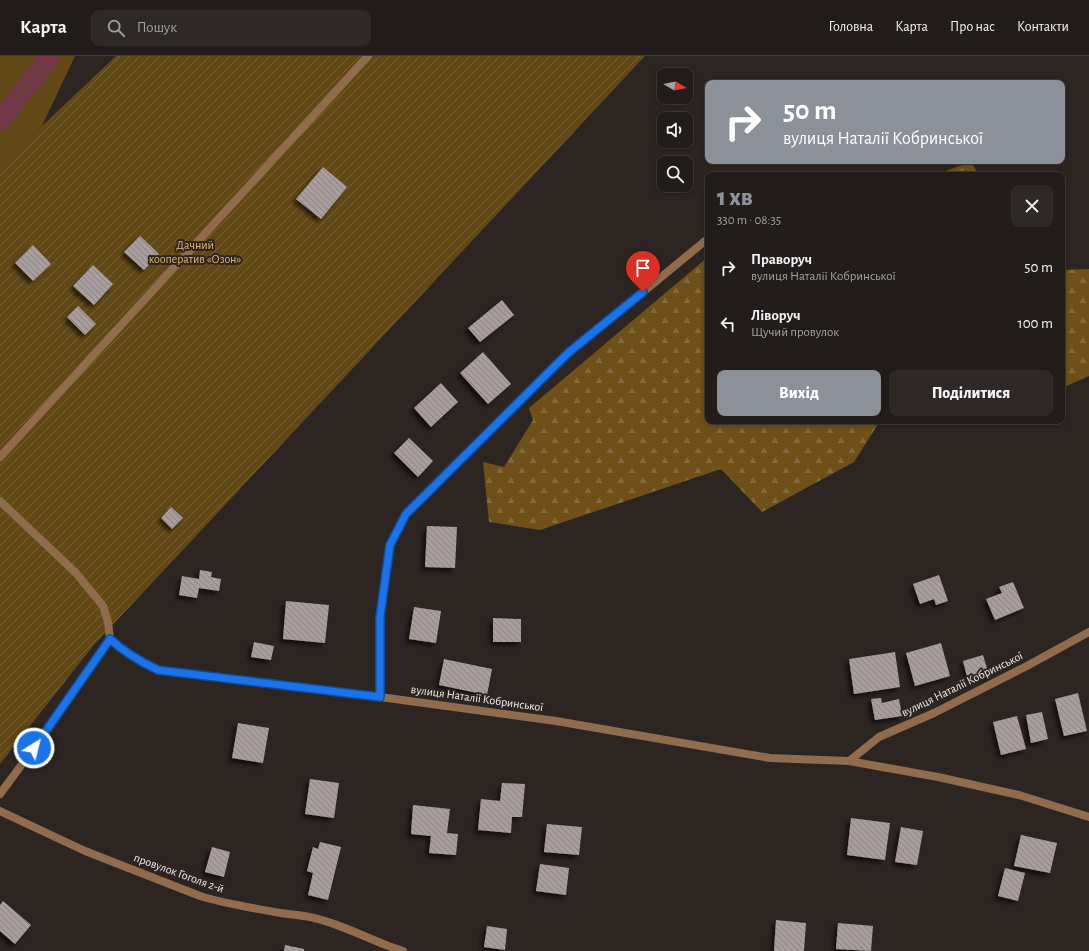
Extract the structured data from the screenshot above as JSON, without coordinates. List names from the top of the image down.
{
  "streets": {
    "street": ["вулиця Наталії Кобринської", "провулок Гоголя 2-й"]
  },
  "parks": ["Дачний кооператив «Озон»"],
  "north": "right",
  "page": {
    "header": "Карта",
    "search": "Пошук",
    "nav": [
      "Головна",
      "Карта",
      "Про нас",
      "Контакти"
    ],
    "turn": ["50 m", "вулиця Наталії Кобринської"],
    "heading": ["1 хв", "330 m · 08:35"],
    "list": [
      {
        "name": "Праворуч",
        "note": "вулиця Наталії Кобринської",
        "value": "50 m"
      },
      {
        "name": "Ліворуч",
        "note": "Щучий провулок",
        "value": "100 m"
      }
    ],
    "buttons": ["Вихід", "Поділитися"]
  }
}
